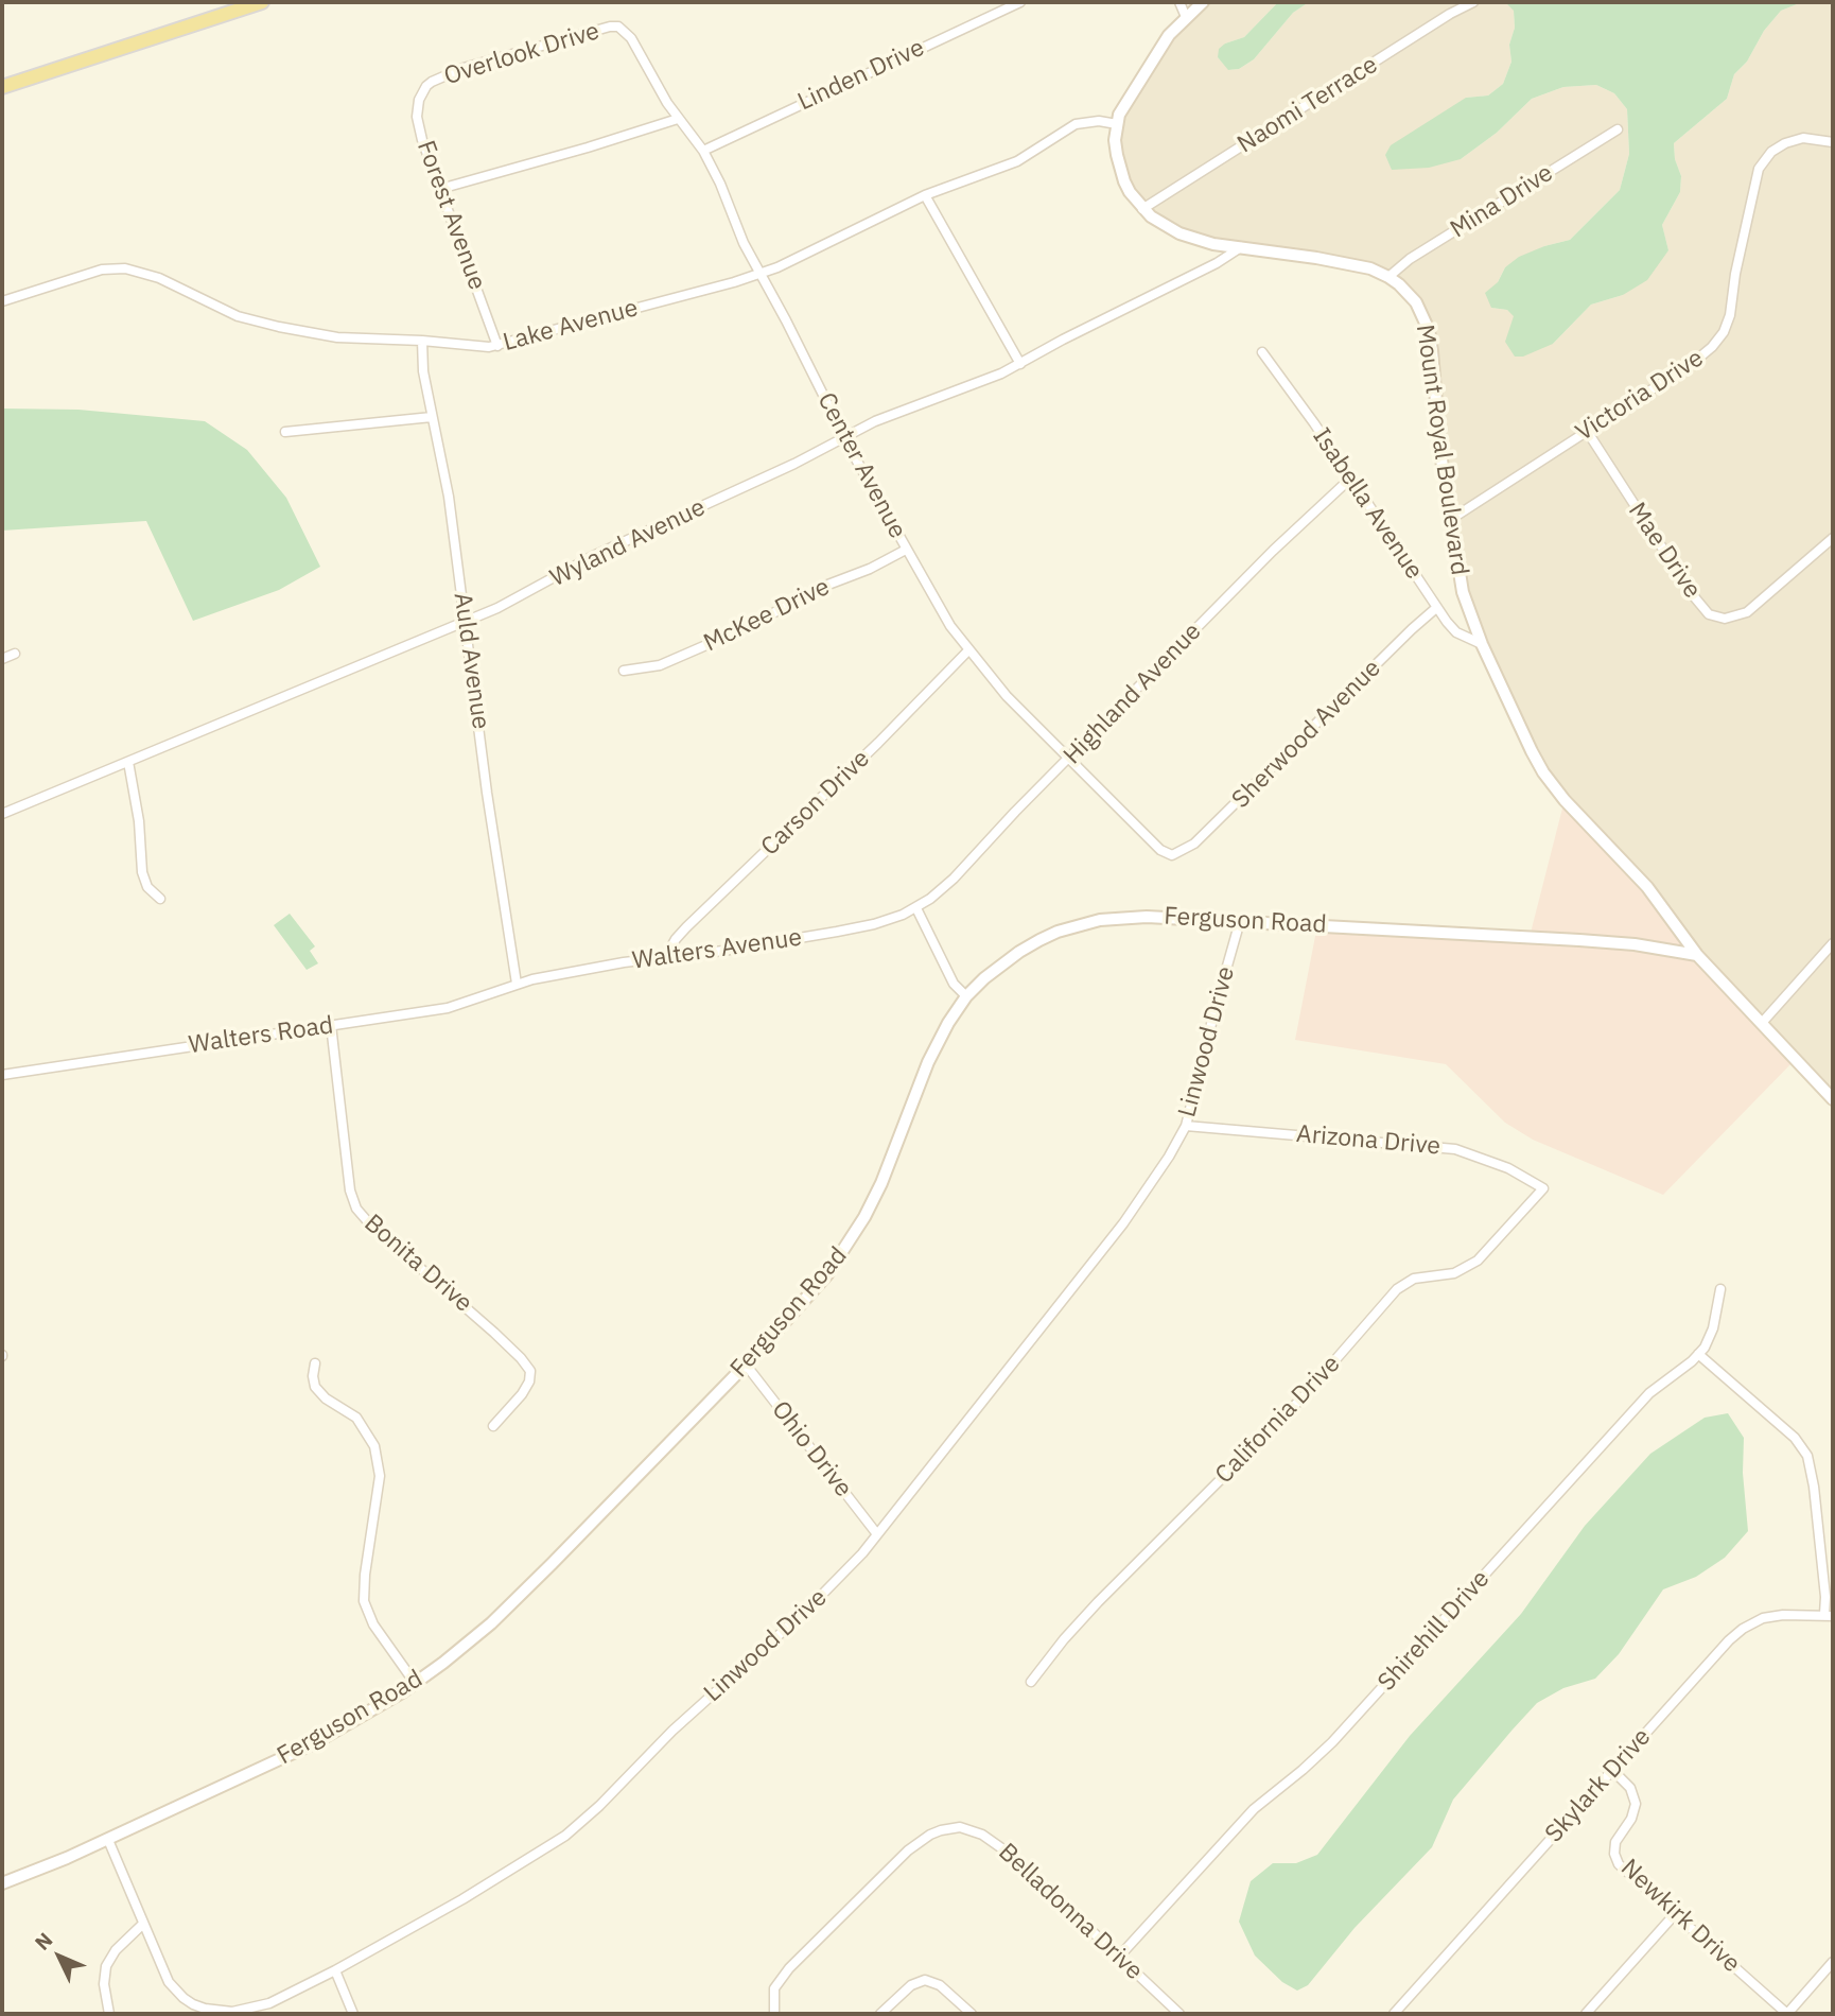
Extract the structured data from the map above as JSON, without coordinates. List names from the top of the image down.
{
  "streets": {
    "street": [
      "Overlook Drive",
      "Linden Drive",
      "Naomi Terrace",
      "Mina Drive",
      "Forest Avenue",
      "Lake Avenue",
      "Victoria Drive",
      "Mount Royal Boulevard",
      "Center Avenue",
      "Isabella Avenue",
      "Wyland Avenue",
      "Mae Drive",
      "McKee Drive",
      "Auld Avenue",
      "Highland Avenue",
      "Sherwood Avenue",
      "Carson Drive",
      "Ferguson Road",
      "Walters Avenue",
      "Walters Road",
      "Linwood Drive",
      "Arizona Drive",
      "Bonita Drive",
      "California Drive",
      "Ohio Drive",
      "Shirehill Drive",
      "Skylark Drive",
      "Belladonna Drive",
      "Newkirk Drive"
    ]
  },
  "crossings": [
    ["Overlook Drive", "Forest Avenue"],
    ["Overlook Drive", "Center Avenue"],
    ["Linden Drive", "Center Avenue"],
    ["Naomi Terrace", "Mount Royal Boulevard"],
    ["Mina Drive", "Mount Royal Boulevard"],
    ["Forest Avenue", "Lake Avenue"],
    ["Lake Avenue", "Mount Royal Boulevard"],
    ["Lake Avenue", "Center Avenue"],
    ["Lake Avenue", "Auld Avenue"],
    ["Victoria Drive", "Mount Royal Boulevard"],
    ["Victoria Drive", "Mae Drive"],
    ["Mount Royal Boulevard", "Isabella Avenue"],
    ["Mount Royal Boulevard", "Wyland Avenue"],
    ["Mount Royal Boulevard", "Ferguson Road"],
    ["Center Avenue", "Wyland Avenue"],
    ["Center Avenue", "McKee Drive"],
    ["Center Avenue", "Highland Avenue"],
    ["Center Avenue", "Sherwood Avenue"],
    ["Center Avenue", "Carson Drive"],
    ["Isabella Avenue", "Highland Avenue"],
    ["Isabella Avenue", "Sherwood Avenue"],
    ["Wyland Avenue", "Auld Avenue"],
    ["Auld Avenue", "Walters Avenue"],
    ["Auld Avenue", "Walters Road"],
    ["Highland Avenue", "Walters Avenue"],
    ["Carson Drive", "Walters Avenue"],
    ["Ferguson Road", "Linwood Drive"],
    ["Ferguson Road", "Ohio Drive"],
    ["Walters Avenue", "Walters Road"],
    ["Walters Road", "Bonita Drive"],
    ["Linwood Drive", "Arizona Drive"],
    ["Linwood Drive", "Ohio Drive"],
    ["Arizona Drive", "California Drive"],
    ["Shirehill Drive", "Belladonna Drive"],
    ["Skylark Drive", "Newkirk Drive"]
  ],
  "north": "top left"
}
